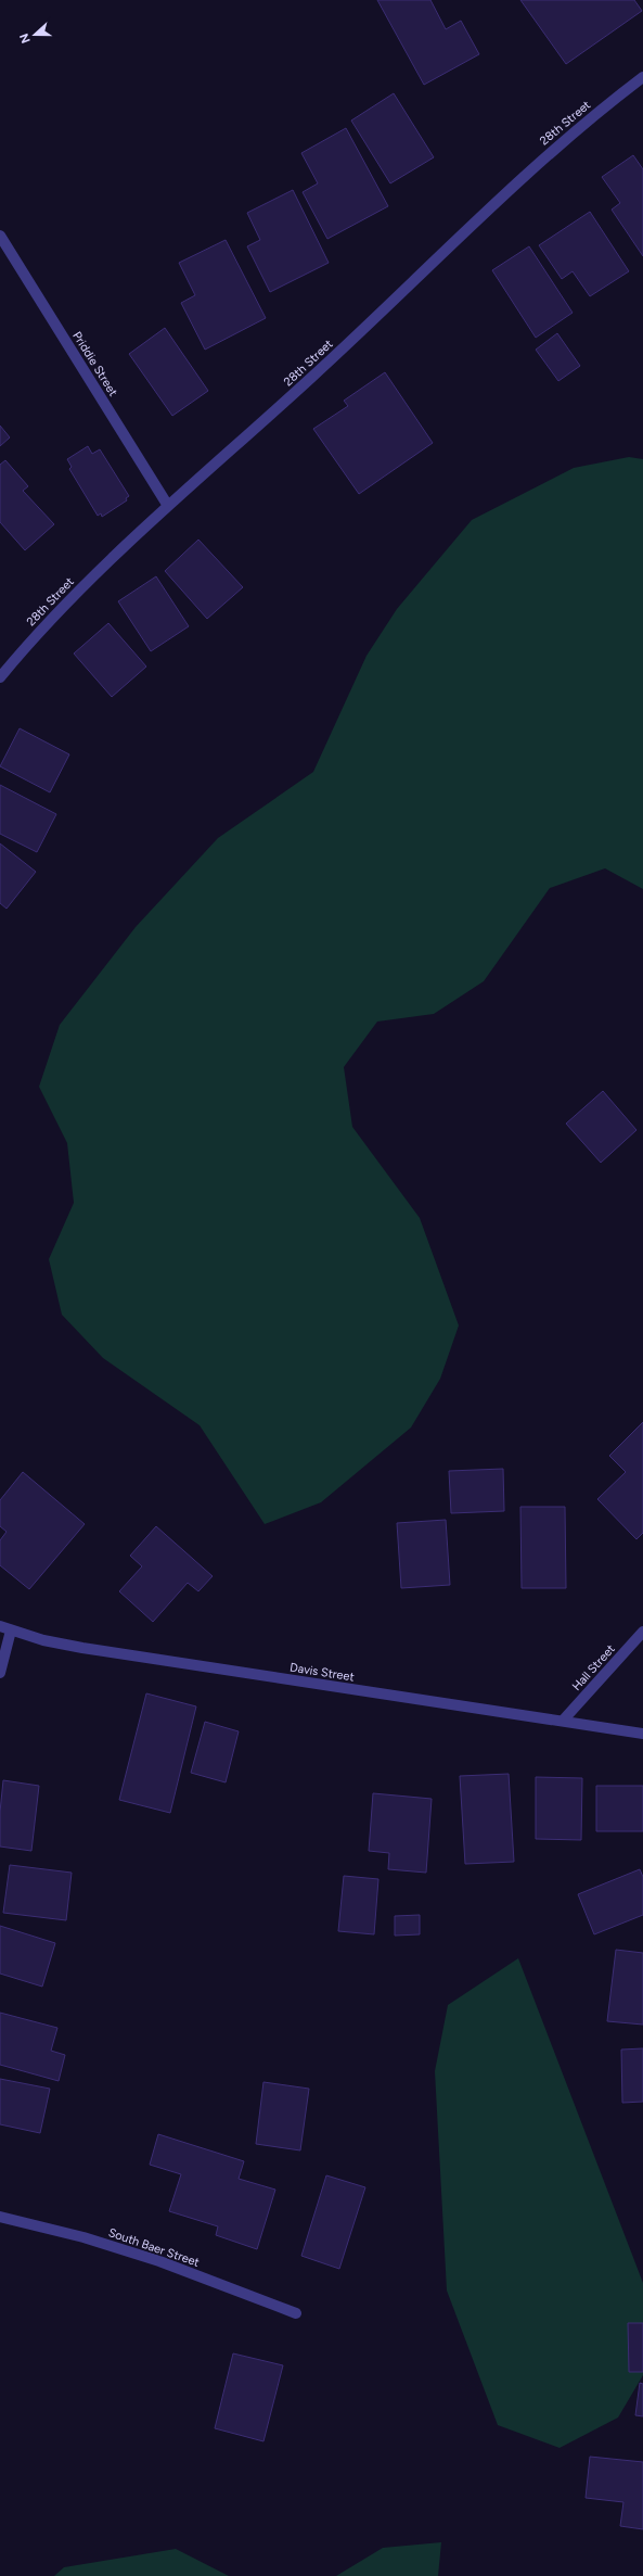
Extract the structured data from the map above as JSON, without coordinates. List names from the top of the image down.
{
  "streets": {
    "street": [
      "28th Street",
      "Priddie Street",
      "Hall Street",
      "Davis Street",
      "South Baer Street"
    ]
  },
  "crossings": [
    ["28th Street", "Priddie Street"],
    ["Hall Street", "Davis Street"]
  ],
  "north": "left"
}
